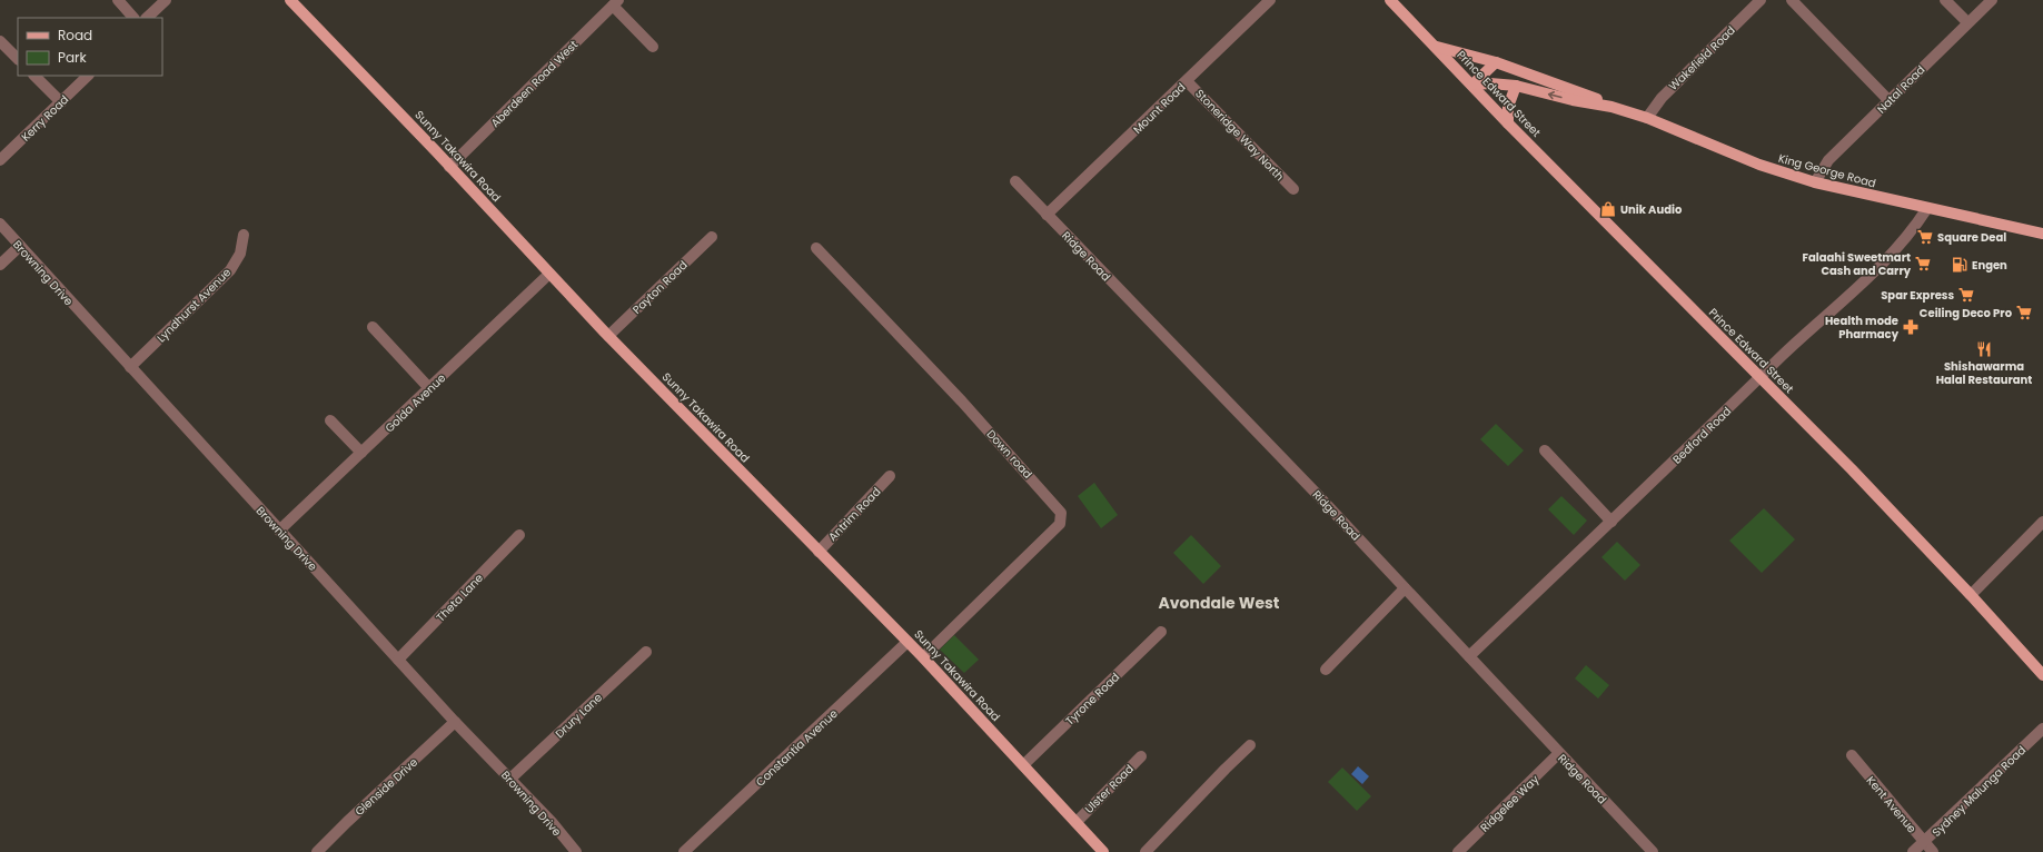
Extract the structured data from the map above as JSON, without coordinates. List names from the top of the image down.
{
  "streets": {
    "main road": ["Prince Edward Street", "Sunny Takawira Road", "King George Road"],
    "street": [
      "Wakefield Road",
      "Aberdeen Road West",
      "Natal Road",
      "Mount Road",
      "Kerry Road",
      "Stoneridge Way North",
      "Ridge Road",
      "Browning Drive",
      "Payton Road",
      "Lyndhurst Avenue",
      "Golda Avenue",
      "Bedford Road",
      "Down road",
      "Antrim Road",
      "Theta Lane",
      "Tyrone Road",
      "Drury Lane",
      "Constantia Avenue",
      "Glenside Drive",
      "Ulster Road",
      "Sydney Malunga Road",
      "Ridgelee Way",
      "Kent Avenue"
    ]
  },
  "crossings": [
    ["Wakefield Road", "King George Road"],
    ["Aberdeen Road West", "Sunny Takawira Road"],
    ["Natal Road", "King George Road"],
    ["Prince Edward Street", "King George Road"],
    ["Prince Edward Street", "Bedford Road"],
    ["Mount Road", "Stoneridge Way North"],
    ["Mount Road", "Ridge Road"],
    ["Sunny Takawira Road", "Payton Road"],
    ["Sunny Takawira Road", "Golda Avenue"],
    ["Sunny Takawira Road", "Down road"],
    ["Sunny Takawira Road", "Antrim Road"],
    ["Sunny Takawira Road", "Tyrone Road"],
    ["Sunny Takawira Road", "Constantia Avenue"],
    ["Sunny Takawira Road", "Ulster Road"],
    ["King George Road", "Bedford Road"],
    ["Ridge Road", "Bedford Road"],
    ["Ridge Road", "Ridgelee Way"],
    ["Browning Drive", "Lyndhurst Avenue"],
    ["Browning Drive", "Golda Avenue"],
    ["Browning Drive", "Theta Lane"],
    ["Browning Drive", "Drury Lane"],
    ["Browning Drive", "Glenside Drive"],
    ["Sydney Malunga Road", "Kent Avenue"]
  ],
  "districts": ["Avondale West"],
  "places": {
    "shop": ["Unik Audio"],
    "supermarket": [
      "Square Deal",
      "Falaahi Sweetmart Cash and Carry",
      "Spar Express",
      "Ceiling Deco Pro"
    ],
    "fuel station": ["Engen"],
    "pharmacy": ["Health mode Pharmacy"],
    "restaurant": ["Shishawarma Halal Restaurant"]
  },
  "legend": ["Road", "Park"]
}
